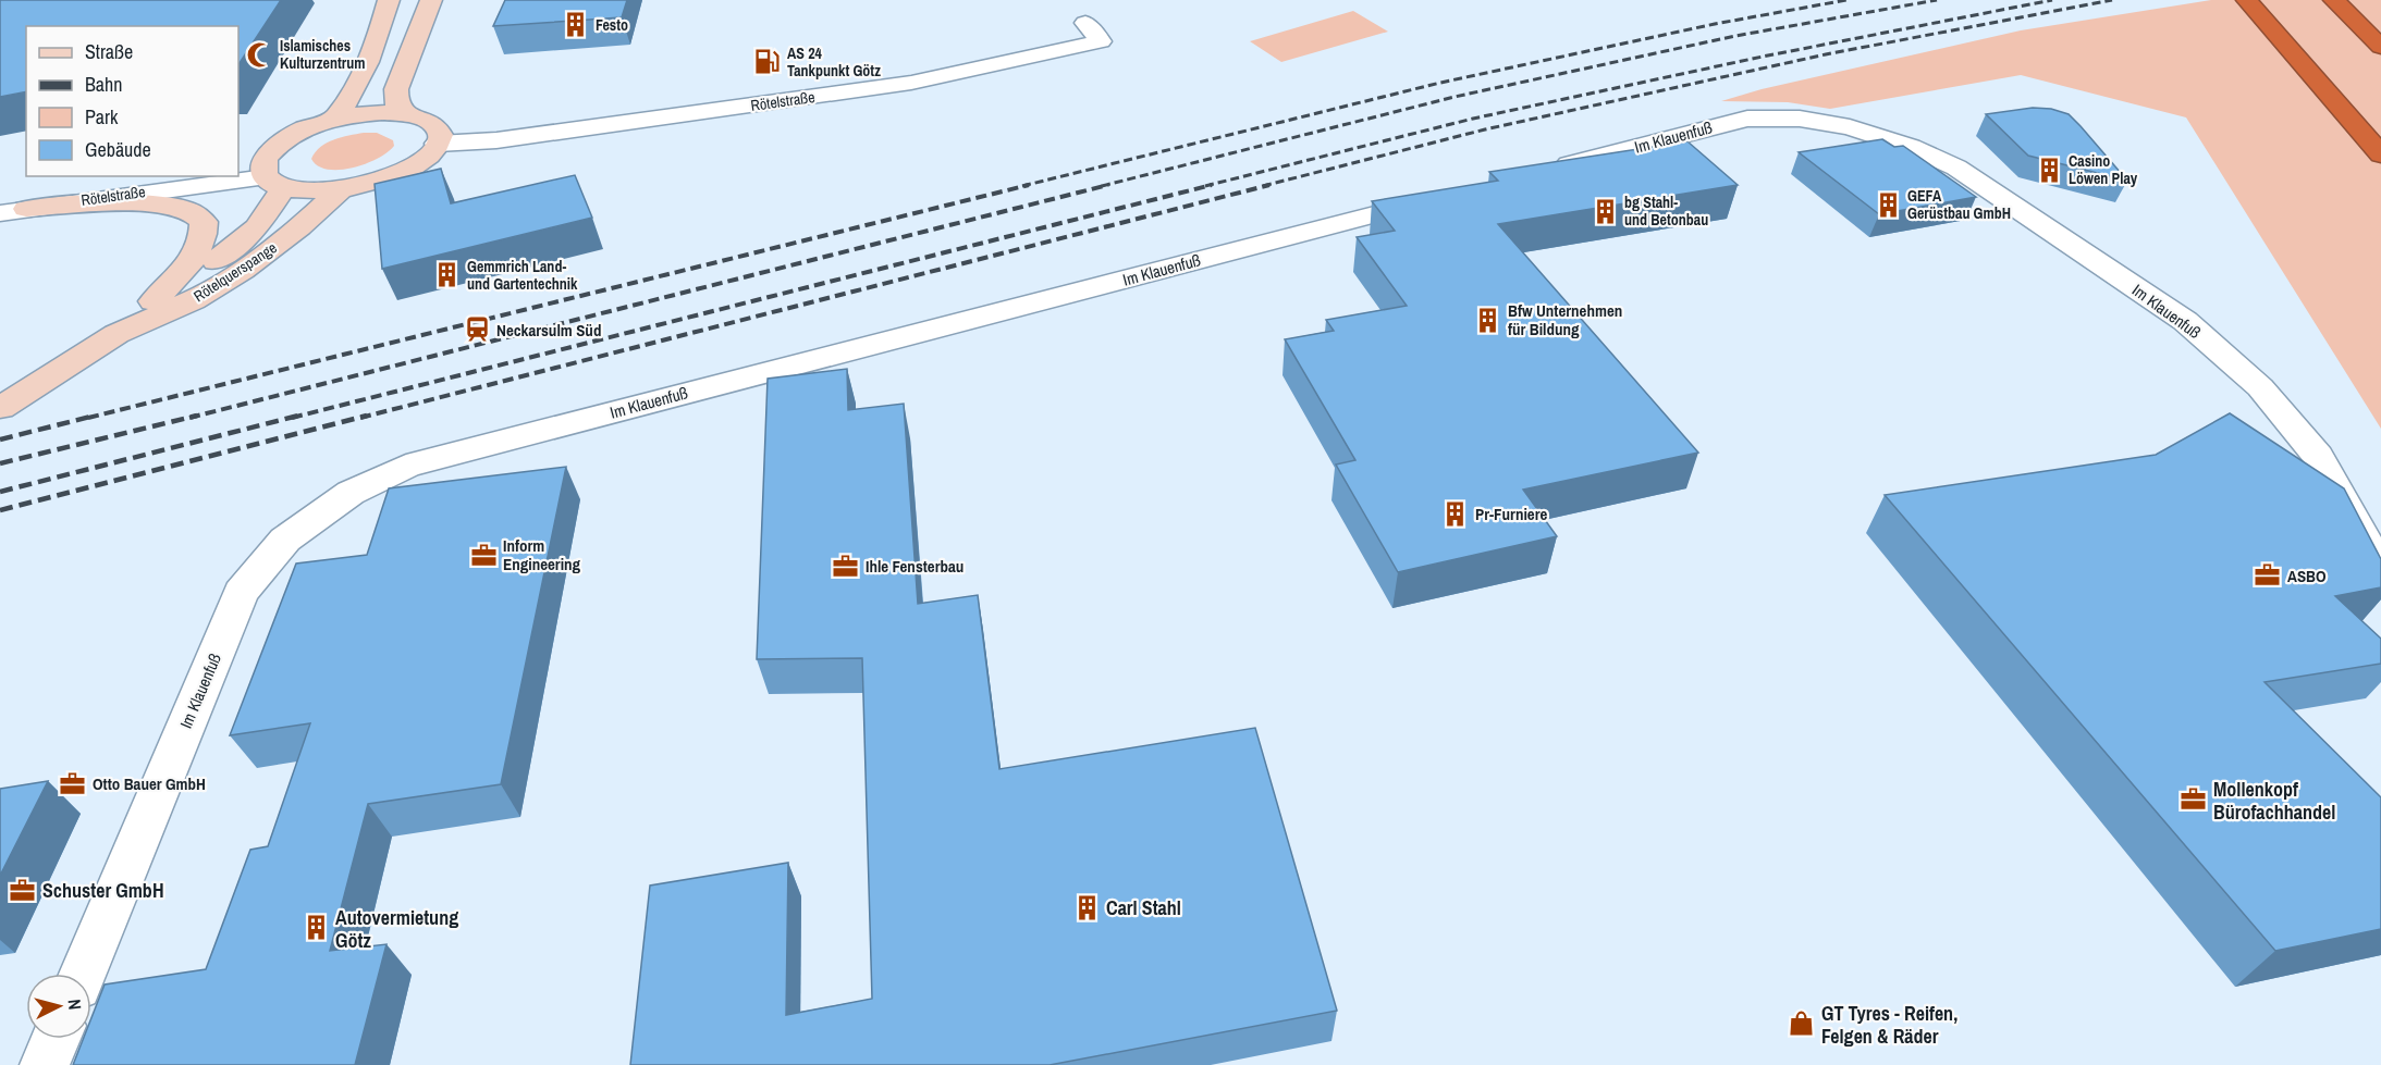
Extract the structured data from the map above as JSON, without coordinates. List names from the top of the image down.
{
  "streets": {
    "main road": ["Rötelquerspange"],
    "street": ["Rötelstraße", "Im Klauenfuß"]
  },
  "crossings": [
    ["Rötelstraße", "Rötelquerspange"]
  ],
  "places": {
    "building": [
      "Festo",
      "Casino Löwen Play",
      "GEFA Gerüstbau GmbH",
      "bg Stahl- und Betonbau",
      "Gemmrich Land- und Gartentechnik",
      "Bfw Unternehmen für Bildung",
      "Pr-Furniere",
      "Carl Stahl",
      "Autovermietung Götz"
    ],
    "mosque": ["Islamisches Kulturzentrum"],
    "fuel station": ["AS 24 Tankpunkt Götz"],
    "station": ["Neckarsulm Süd"],
    "office": [
      "Inform Engineering",
      "Ihle Fensterbau",
      "ASBO",
      "Otto Bauer GmbH",
      "Mollenkopf Bürofachhandel",
      "Schuster GmbH"
    ],
    "shop": ["GT Tyres - Reifen, Felgen & Räder"]
  },
  "legend": [
    "Straße",
    "Bahn",
    "Park",
    "Gebäude"
  ],
  "north": "right"
}
